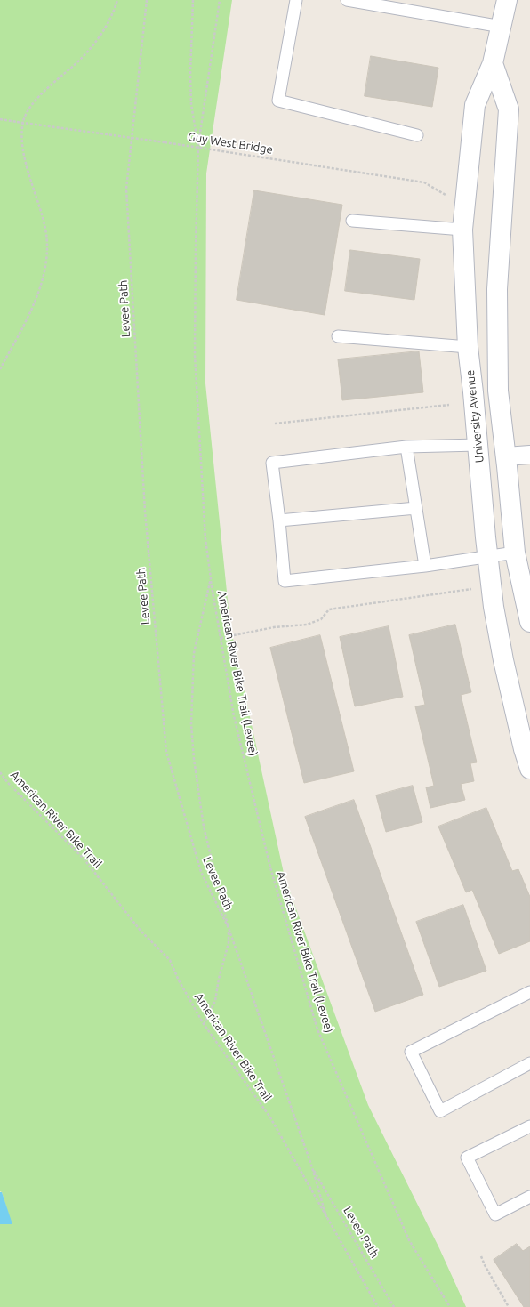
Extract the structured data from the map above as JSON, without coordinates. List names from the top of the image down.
{
  "streets": {
    "street": ["University Avenue"],
    "path": [
      "Guy West Bridge",
      "Levee Path",
      "American River Bike Trail (Levee)",
      "American River Bike Trail"
    ]
  },
  "crossings": [
    ["Guy West Bridge", "American River Bike Trail (Levee)"],
    ["Levee Path", "American River Bike Trail"]
  ]
}
